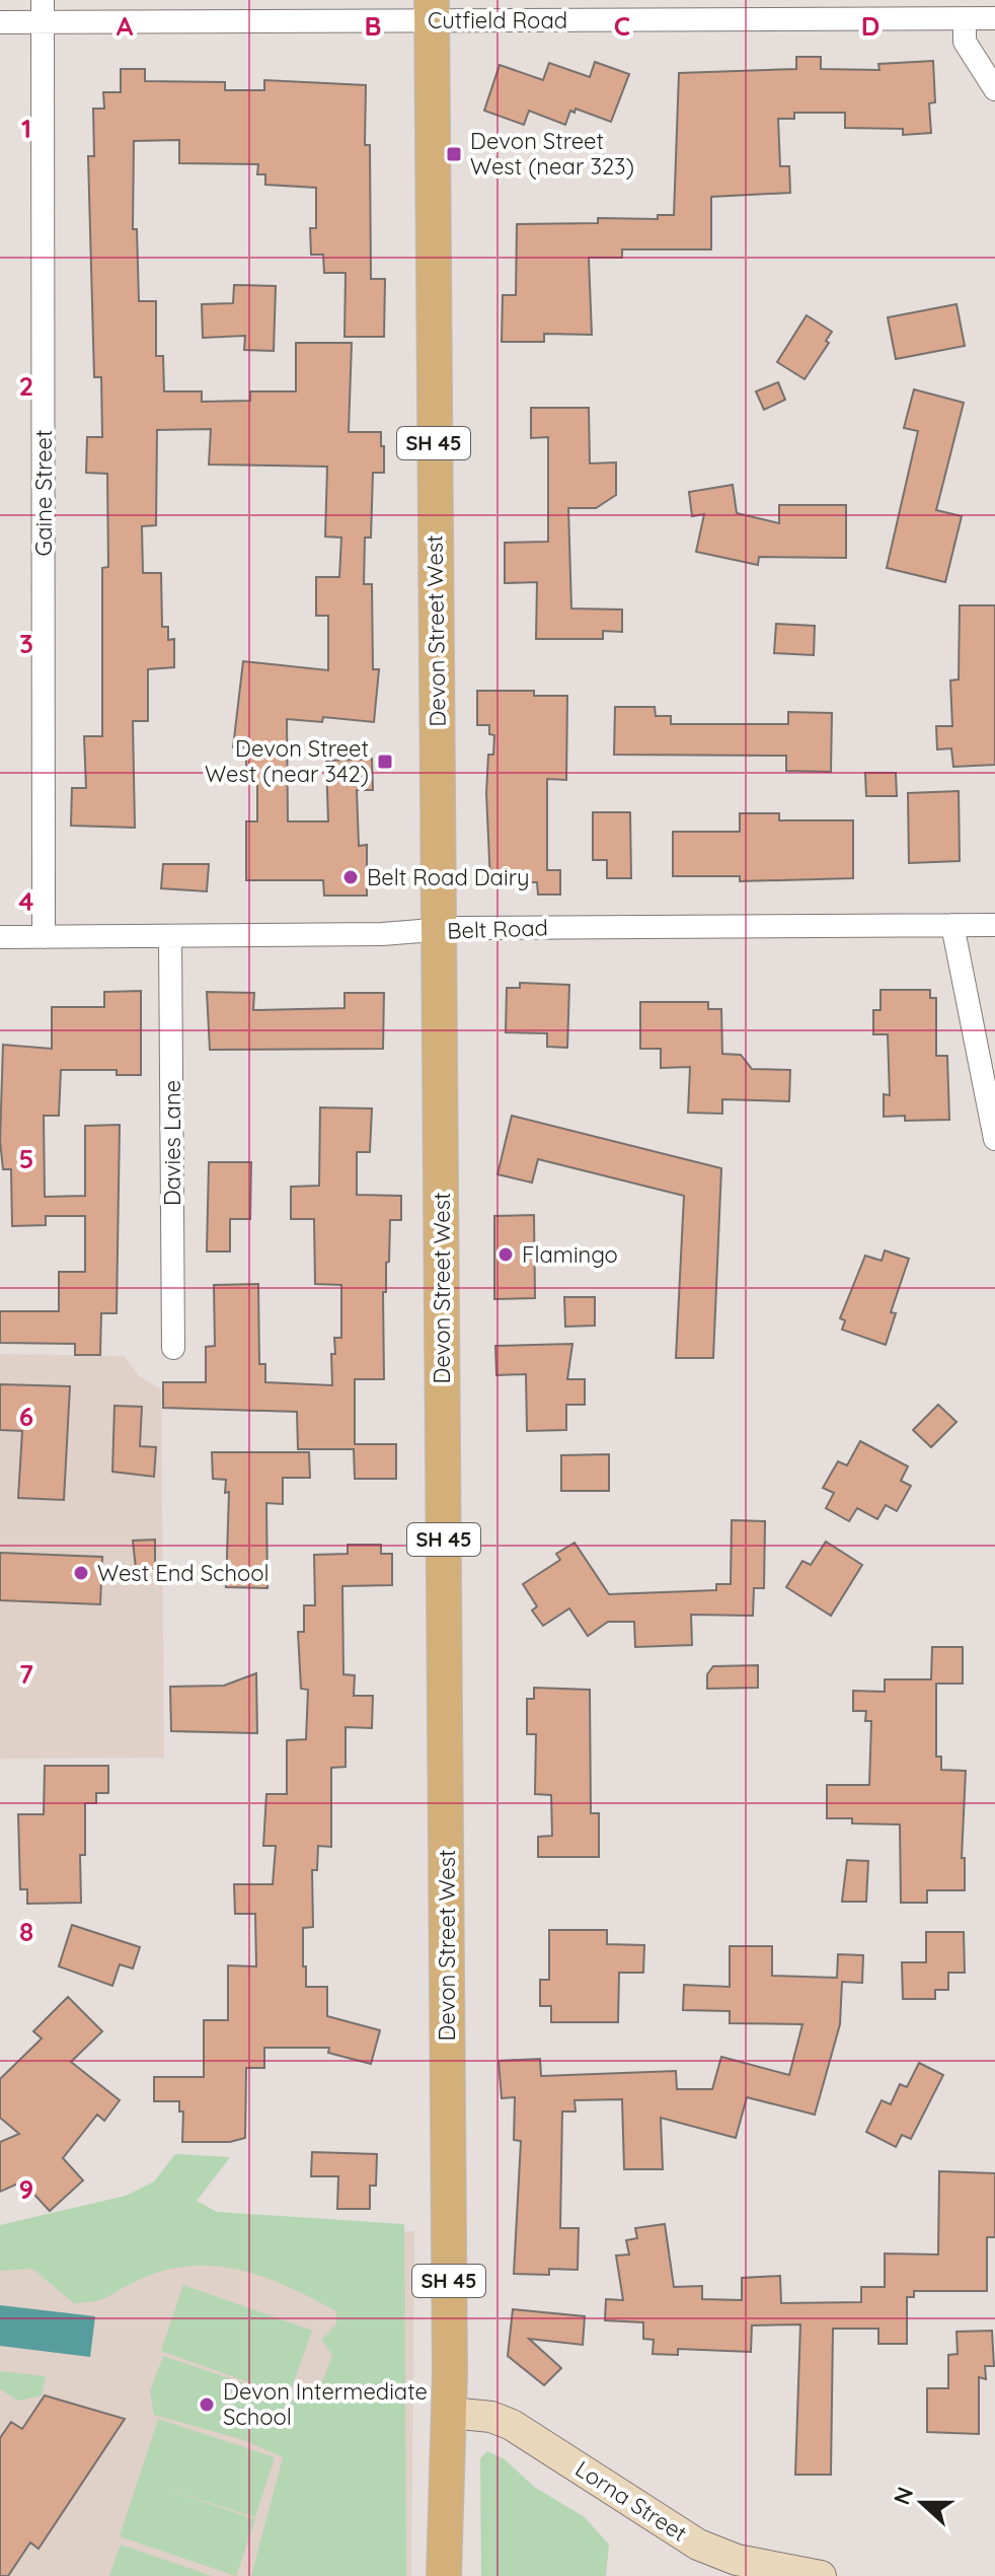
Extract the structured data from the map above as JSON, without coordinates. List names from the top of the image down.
{
  "streets": {
    "main road": ["SH 45", "Devon Street West"],
    "street": [
      "Cutfield Road",
      "Gaine Street",
      "Belt Road",
      "Davies Lane",
      "Lorna Street"
    ]
  },
  "crossings": [
    ["Cutfield Road", "Gaine Street"],
    ["Cutfield Road", "Devon Street West"],
    ["Gaine Street", "Belt Road"],
    ["Devon Street West", "Belt Road"],
    ["Devon Street West", "Lorna Street"],
    ["Belt Road", "Davies Lane"]
  ],
  "places": {
    "transit": ["Devon Street West (near 323)", "Devon Street West (near 342)"],
    "other": [
      "Belt Road Dairy",
      "Flamingo",
      "West End School",
      "Devon Intermediate School"
    ]
  },
  "north": "left",
  "grid": {
    "columns": [
      "A",
      "B",
      "C",
      "D"
    ],
    "rows": [
      "1",
      "2",
      "3",
      "4",
      "5",
      "6",
      "7",
      "8",
      "9"
    ]
  }
}
